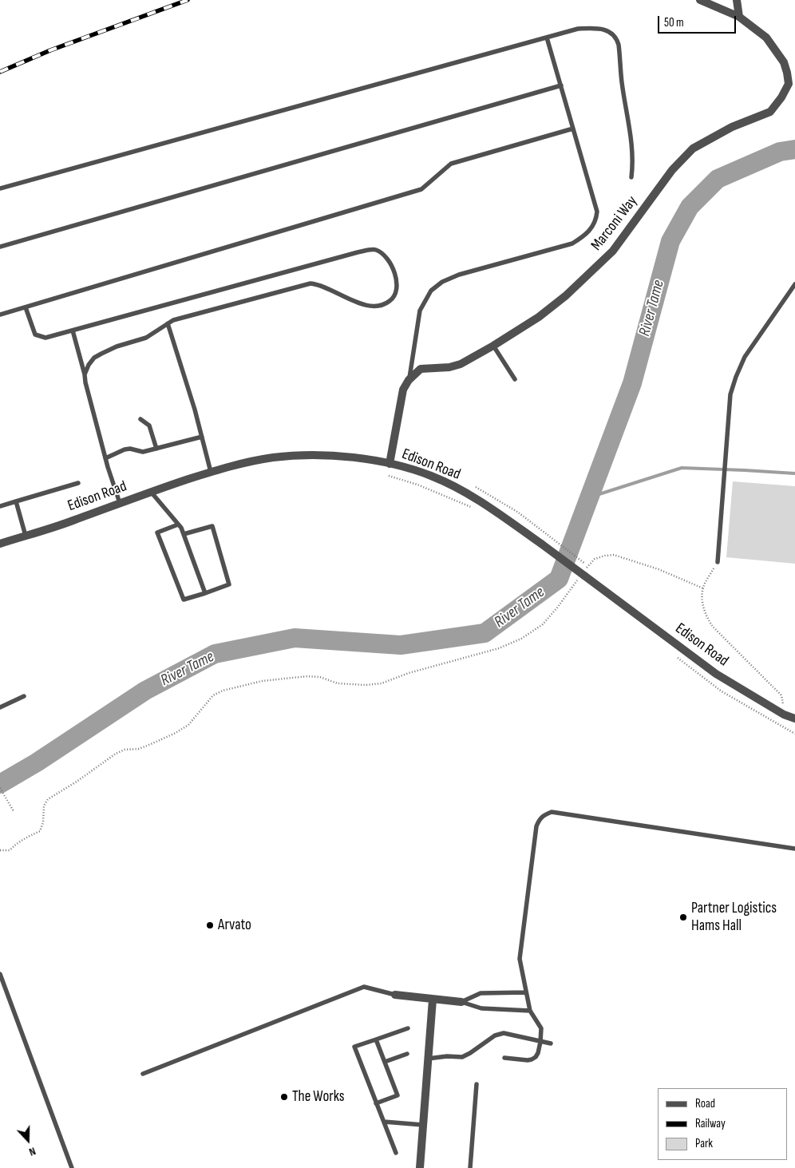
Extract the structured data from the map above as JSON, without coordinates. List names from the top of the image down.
{
  "streets": {
    "street": ["Marconi Way", "Edison Road"]
  },
  "water": ["River Tame"],
  "places": ["Partner Logistics Hams Hall", "Arvato", "The Works"],
  "legend": ["Road", "Railway", "Park"],
  "scale_bar": "50 m",
  "north": "bottom"
}
